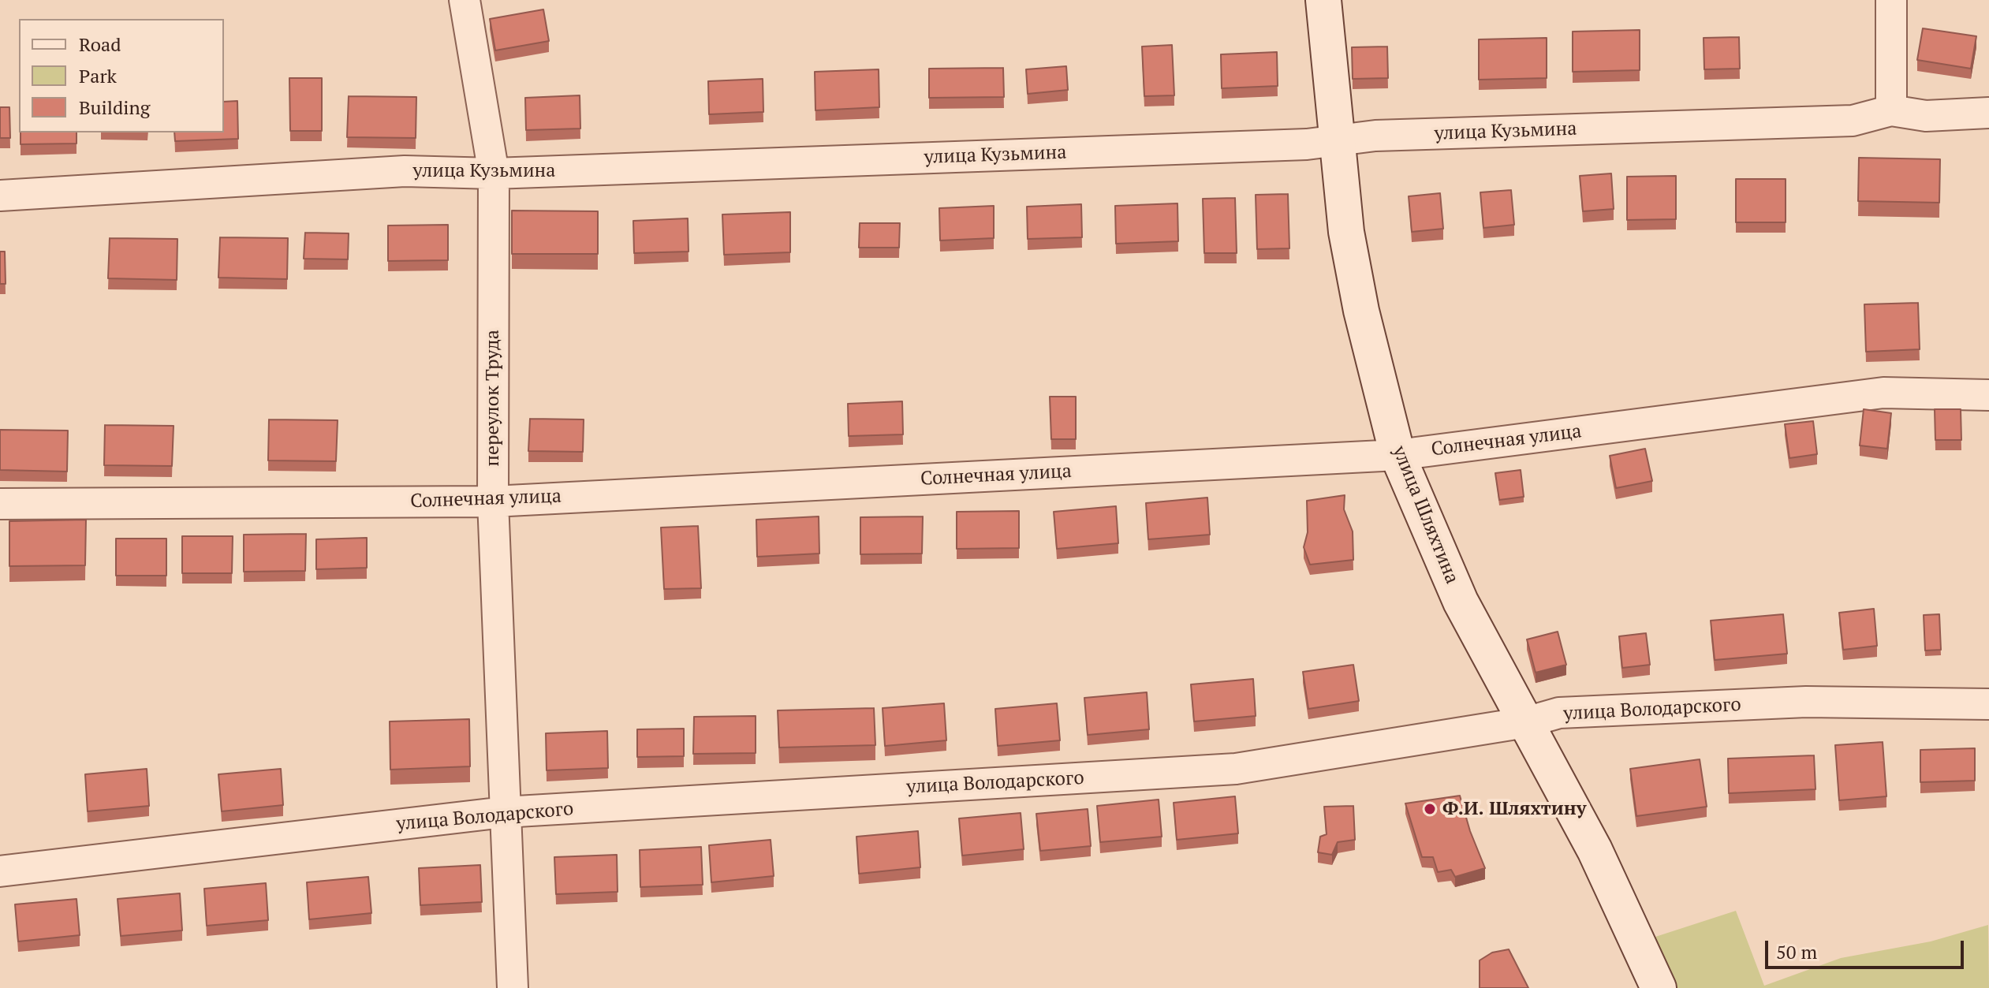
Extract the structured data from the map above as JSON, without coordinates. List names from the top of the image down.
{
  "streets": {
    "main road": ["улица Шляхтина"],
    "street": [
      "улица Кузьмина",
      "переулок Труда",
      "Солнечная улица",
      "улица Володарского"
    ]
  },
  "crossings": [
    ["улица Кузьмина", "переулок Труда"],
    ["улица Кузьмина", "улица Шляхтина"],
    ["переулок Труда", "Солнечная улица"],
    ["переулок Труда", "улица Володарского"],
    ["Солнечная улица", "улица Шляхтина"],
    ["улица Шляхтина", "улица Володарского"]
  ],
  "places": ["Ф.И. Шляхтину"],
  "legend": ["Road", "Park", "Building"],
  "scale_bar": "50 m"
}
